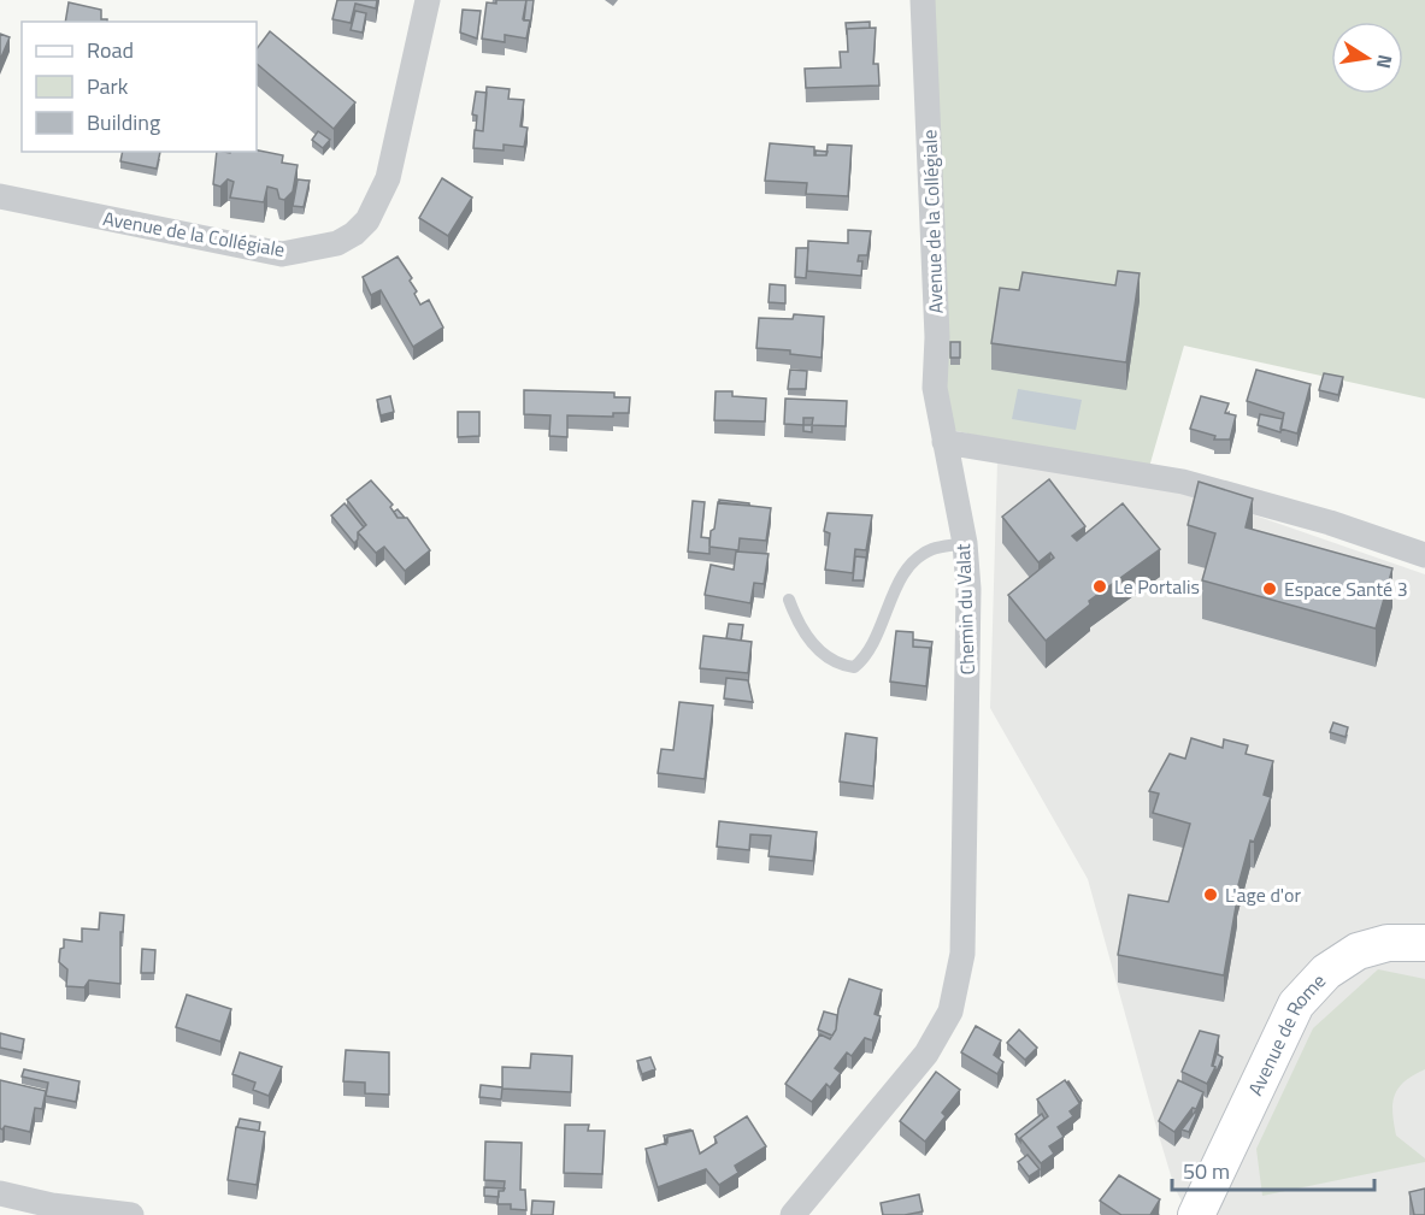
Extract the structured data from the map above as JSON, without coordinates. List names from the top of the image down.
{
  "streets": {
    "street": ["Avenue de la Collégiale", "Chemin du Valat", "Avenue de Rome"]
  },
  "crossings": [
    ["Avenue de la Collégiale", "Chemin du Valat"]
  ],
  "places": ["Le Portalis", "Espace Santé 3", "L'age d'or"],
  "legend": ["Road", "Park", "Building"],
  "scale_bar": "50 m",
  "north": "right"
}
